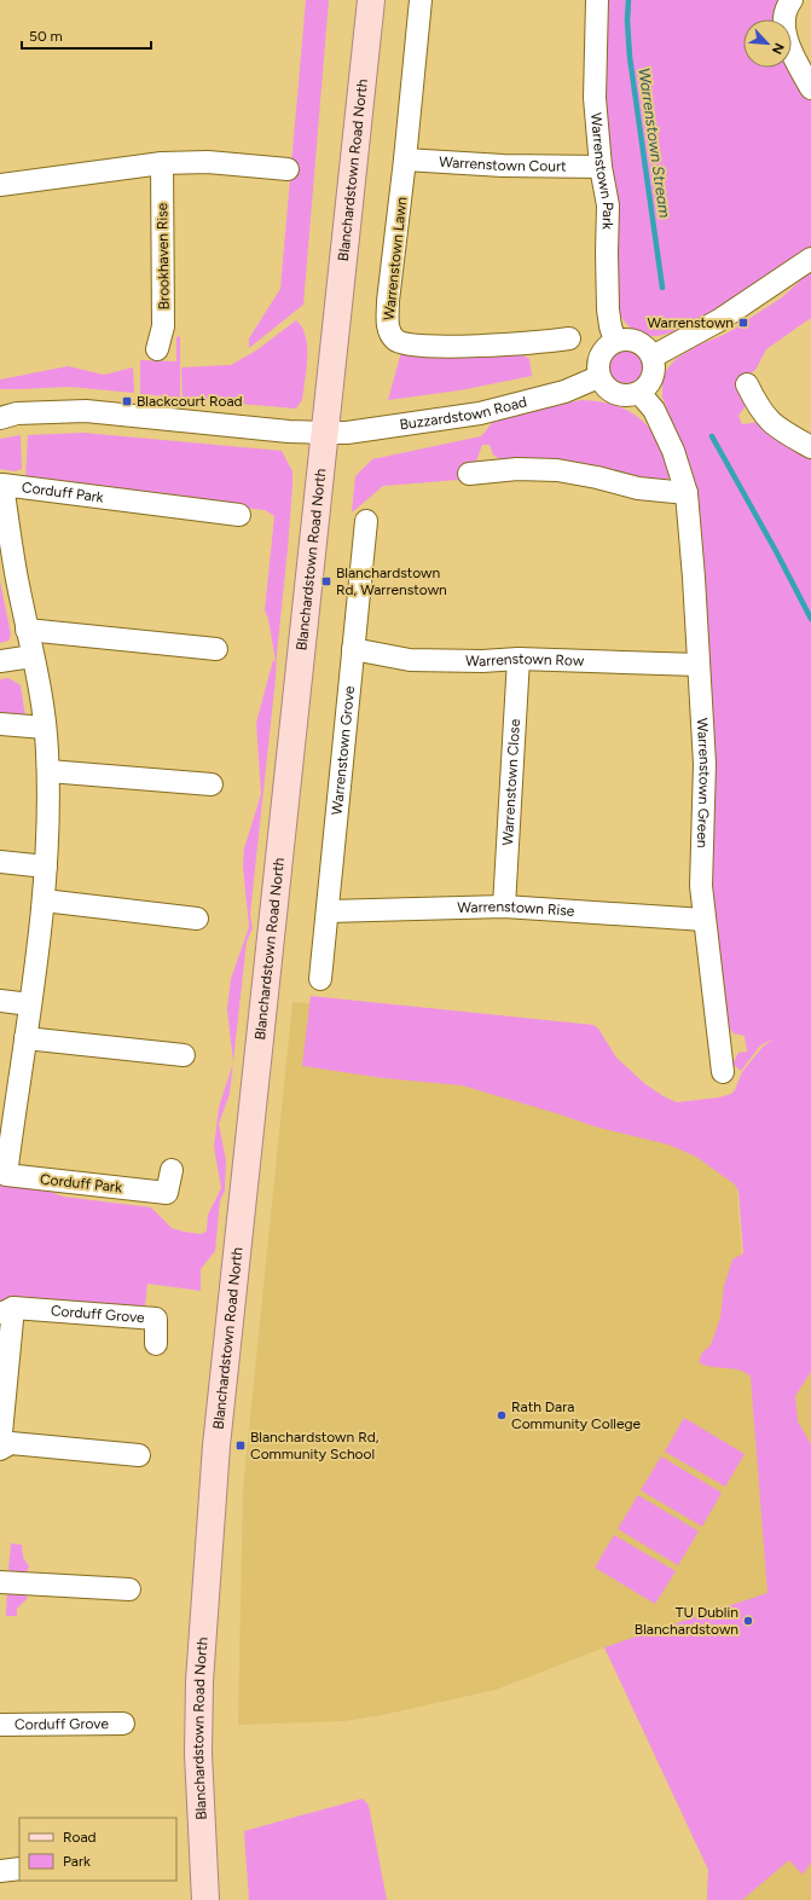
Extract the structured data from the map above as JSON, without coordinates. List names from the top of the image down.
{
  "streets": {
    "main road": ["Blanchardstown Road North"],
    "street": [
      "Warrenstown Court",
      "Warrenstown Park",
      "Brookhaven Rise",
      "Warrenstown Lawn",
      "Buzzardstown Road",
      "Corduff Park",
      "Warrenstown Row",
      "Warrenstown Grove",
      "Warrenstown Close",
      "Warrenstown Green",
      "Warrenstown Rise",
      "Corduff Grove"
    ]
  },
  "crossings": [
    ["Warrenstown Court", "Warrenstown Park"],
    ["Warrenstown Court", "Warrenstown Lawn"],
    ["Blanchardstown Road North", "Buzzardstown Road"],
    ["Warrenstown Park", "Buzzardstown Road"],
    ["Warrenstown Park", "Warrenstown Green"],
    ["Buzzardstown Road", "Warrenstown Green"],
    ["Warrenstown Row", "Warrenstown Grove"],
    ["Warrenstown Row", "Warrenstown Close"],
    ["Warrenstown Row", "Warrenstown Green"],
    ["Warrenstown Grove", "Warrenstown Rise"],
    ["Warrenstown Close", "Warrenstown Rise"],
    ["Warrenstown Green", "Warrenstown Rise"]
  ],
  "water": ["Warrenstown Stream"],
  "places": {
    "transit": [
      "Warrenstown",
      "Blackcourt Road",
      "Blanchardstown Rd, Warrenstown",
      "Blanchardstown Rd, Community School"
    ],
    "other": ["Rath Dara Community College", "TU Dublin Blanchardstown"]
  },
  "legend": ["Road", "Park"],
  "scale_bar": "50 m",
  "north": "bottom right"
}
